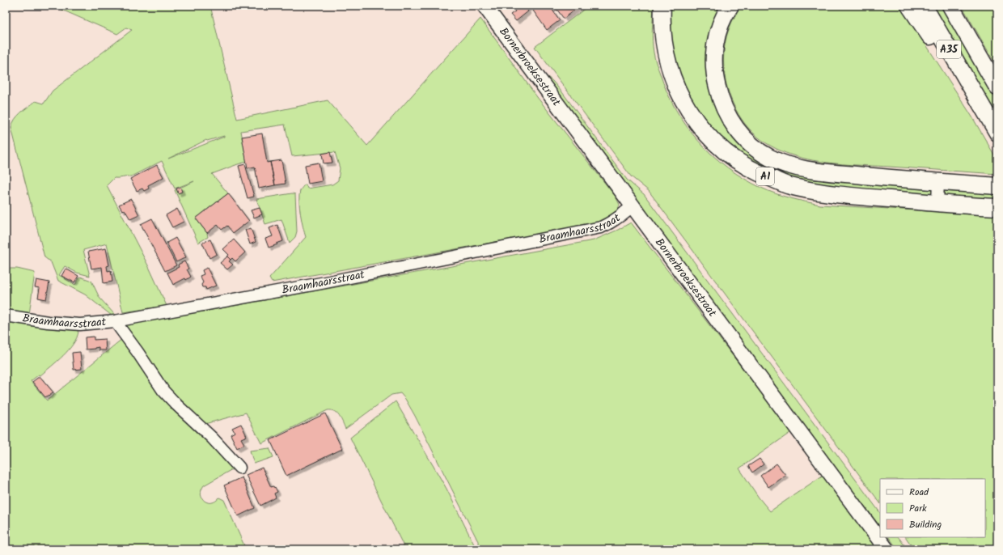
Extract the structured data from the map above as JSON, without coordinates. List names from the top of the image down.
{
  "streets": {
    "highway": ["A35", "A1"],
    "main road": ["Bornerbroeksestraat"],
    "street": ["Braamhaarsstraat"]
  },
  "crossings": [
    ["Bornerbroeksestraat", "Braamhaarsstraat"]
  ],
  "legend": ["Road", "Park", "Building"]
}
